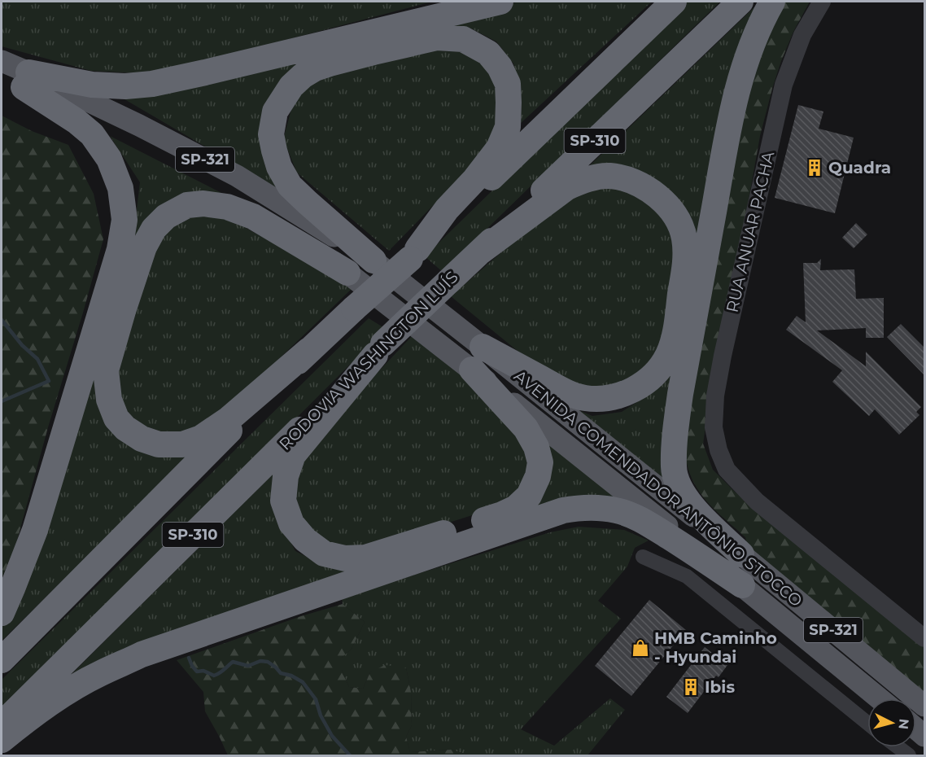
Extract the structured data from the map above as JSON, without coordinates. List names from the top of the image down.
{
  "streets": {
    "highway": ["SP-310", "RODOVIA WASHINGTON LUÍS"],
    "main road": ["SP-321", "AVENIDA COMENDADOR ANTÔNIO STOCCO"],
    "street": ["RUA ANUAR PACHA"]
  },
  "crossings": [
    ["SP-321", "AVENIDA COMENDADOR ANTÔNIO STOCCO"]
  ],
  "places": {
    "building": ["Quadra", "Ibis"],
    "shop": ["HMB Caminho - Hyundai"]
  },
  "north": "right"
}
